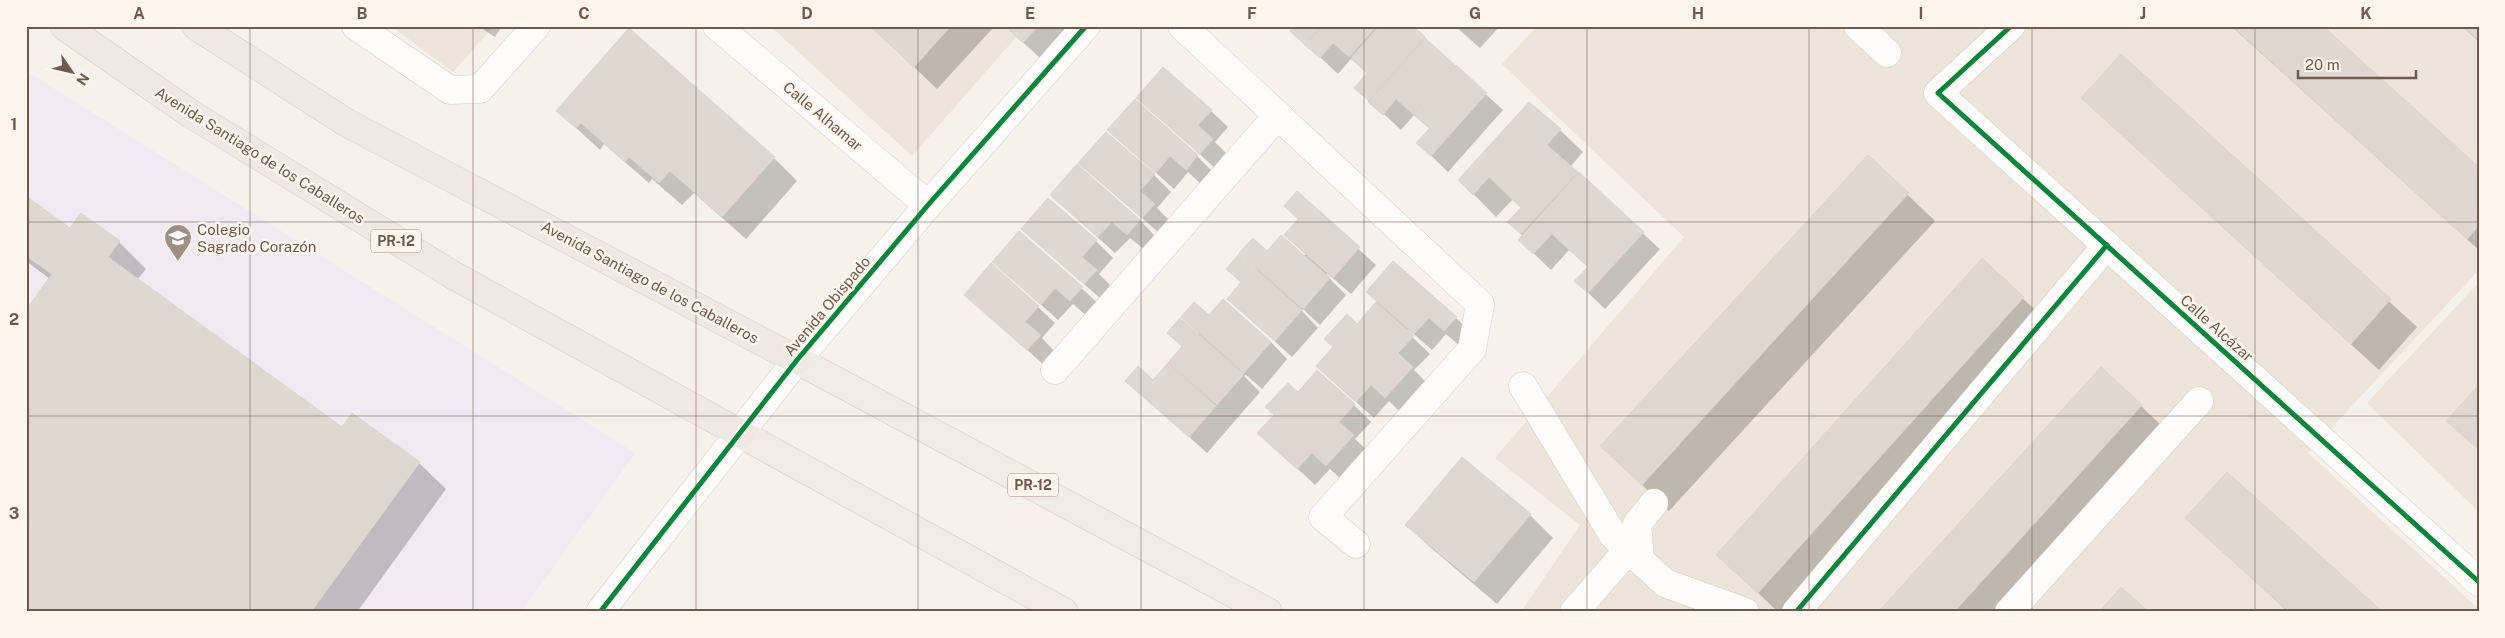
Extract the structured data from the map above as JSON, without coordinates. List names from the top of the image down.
{
  "streets": {
    "highway": ["Avenida Santiago de los Caballeros", "PR-12"],
    "street": ["Calle Alhamar", "Avenida Obispado", "Calle Alcázar"]
  },
  "crossings": [
    ["Calle Alhamar", "Avenida Obispado"],
    ["Avenida Santiago de los Caballeros", "Avenida Obispado"]
  ],
  "places": {
    "school or university": ["Colegio Sagrado Corazón"]
  },
  "scale_bar": "20 m",
  "north": "bottom right",
  "grid": {
    "columns": [
      "A",
      "B",
      "C",
      "D",
      "E",
      "F",
      "G",
      "H",
      "I",
      "J",
      "K"
    ],
    "rows": ["1", "2", "3"]
  }
}
